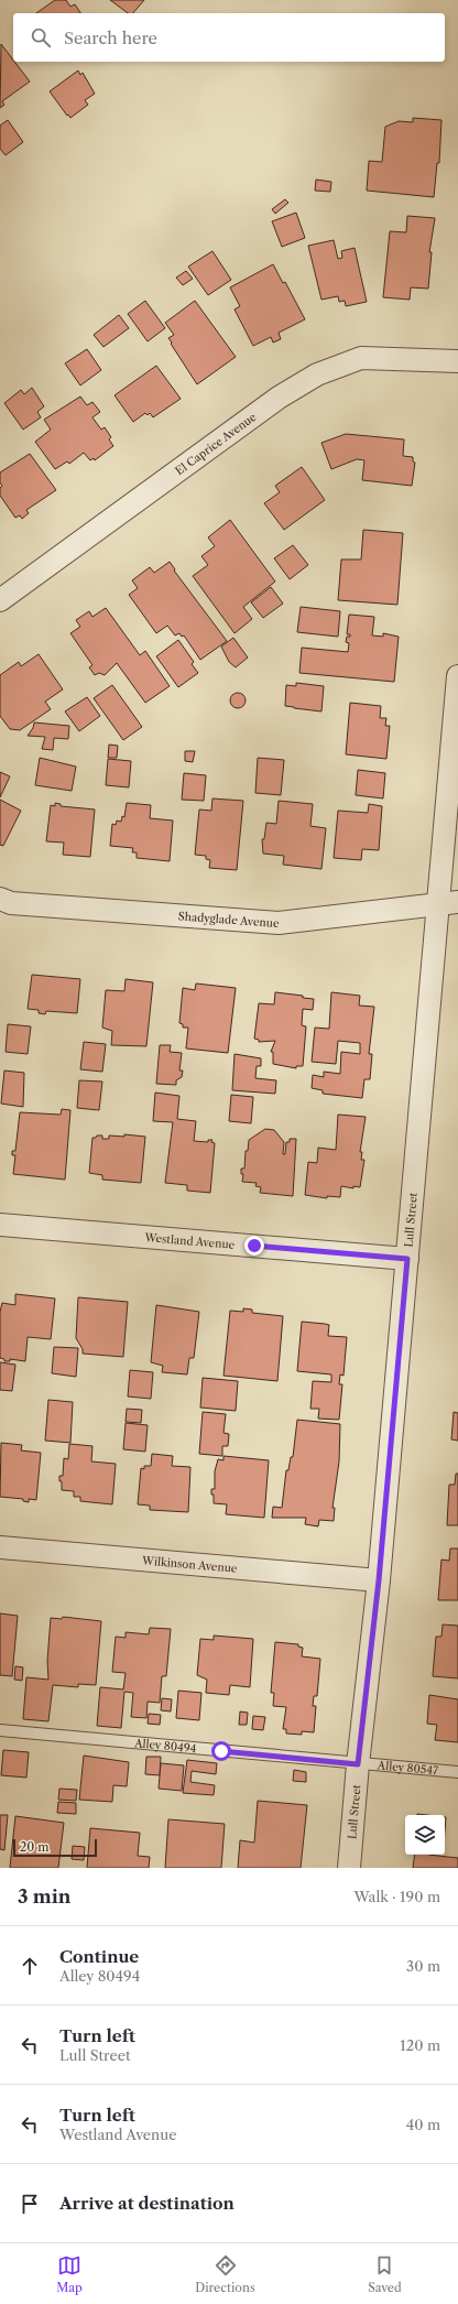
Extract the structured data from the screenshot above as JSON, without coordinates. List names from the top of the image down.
{
  "streets": {
    "street": [
      "El Caprice Avenue",
      "Shadyglade Avenue",
      "Lull Street",
      "Westland Avenue",
      "Wilkinson Avenue"
    ],
    "lane": ["Alley 80494", "Alley 80547"]
  },
  "crossings": [
    ["Shadyglade Avenue", "Lull Street"],
    ["Lull Street", "Westland Avenue"],
    ["Lull Street", "Wilkinson Avenue"],
    ["Lull Street", "Alley 80494"],
    ["Lull Street", "Alley 80547"],
    ["Alley 80494", "Alley 80547"]
  ],
  "scale_bar": "20 m",
  "page": {
    "search": "Search here",
    "scale": "20 m",
    "heading": ["3 min", "Walk · 190 m"],
    "list": [
      ["Continue", "Alley 80494", "30 m"],
      ["Turn left", "Lull Street", "120 m"],
      ["Turn left", "Westland Avenue", "40 m"],
      "Arrive at destination"
    ],
    "nav": ["Map", "Directions", "Saved"]
  }
}
